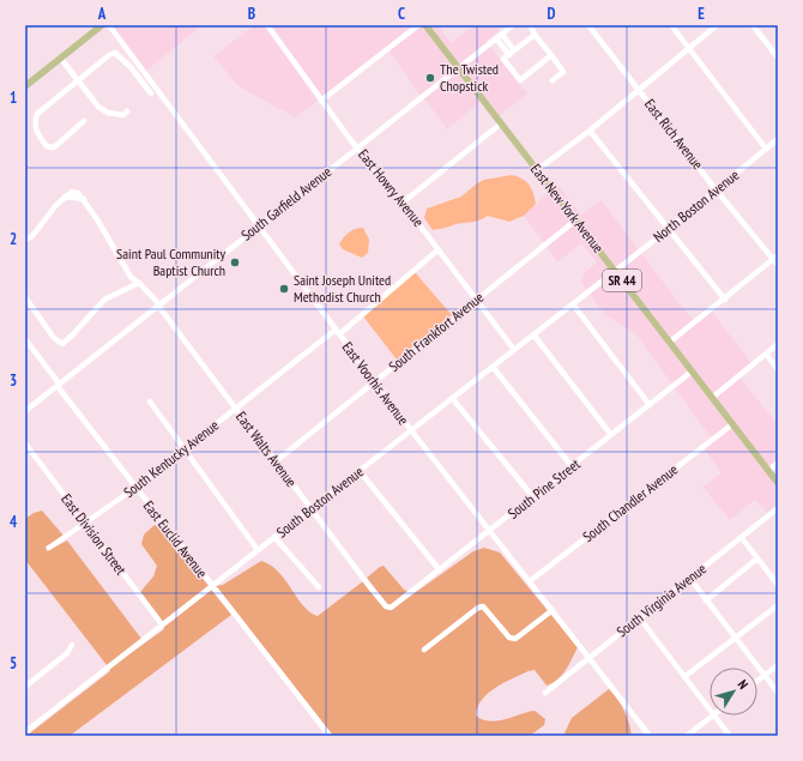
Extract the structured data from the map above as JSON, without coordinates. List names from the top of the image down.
{
  "streets": {
    "main road": ["East New York Avenue", "SR 44"],
    "street": [
      "East Rich Avenue",
      "East Howry Avenue",
      "South Garfield Avenue",
      "North Boston Avenue",
      "South Frankfort Avenue",
      "East Voorhis Avenue",
      "East Walts Avenue",
      "South Kentucky Avenue",
      "South Pine Street",
      "South Boston Avenue",
      "South Chandler Avenue",
      "East Division Street",
      "East Euclid Avenue",
      "South Virginia Avenue"
    ]
  },
  "crossings": [
    ["East Rich Avenue", "North Boston Avenue"],
    ["East Howry Avenue", "South Garfield Avenue"],
    ["East Howry Avenue", "South Frankfort Avenue"],
    ["East Howry Avenue", "South Kentucky Avenue"],
    ["East Howry Avenue", "South Boston Avenue"],
    ["South Garfield Avenue", "East New York Avenue"],
    ["South Garfield Avenue", "East Voorhis Avenue"],
    ["South Garfield Avenue", "East Walts Avenue"],
    ["South Garfield Avenue", "East Euclid Avenue"],
    ["North Boston Avenue", "East New York Avenue"],
    ["North Boston Avenue", "South Boston Avenue"],
    ["East New York Avenue", "South Frankfort Avenue"],
    ["East New York Avenue", "South Pine Street"],
    ["East New York Avenue", "South Boston Avenue"],
    ["East New York Avenue", "South Chandler Avenue"],
    ["South Frankfort Avenue", "East Voorhis Avenue"],
    ["South Frankfort Avenue", "East Walts Avenue"],
    ["East Voorhis Avenue", "South Kentucky Avenue"],
    ["East Voorhis Avenue", "South Pine Street"],
    ["East Voorhis Avenue", "South Boston Avenue"],
    ["East Voorhis Avenue", "South Chandler Avenue"],
    ["East Voorhis Avenue", "South Virginia Avenue"],
    ["East Walts Avenue", "South Kentucky Avenue"],
    ["East Walts Avenue", "South Pine Street"],
    ["East Walts Avenue", "South Boston Avenue"],
    ["South Kentucky Avenue", "East Division Street"],
    ["South Kentucky Avenue", "East Euclid Avenue"],
    ["South Boston Avenue", "East Division Street"],
    ["South Boston Avenue", "East Euclid Avenue"]
  ],
  "places": ["The Twisted Chopstick", "Saint Paul Community Baptist Church", "Saint Joseph United Methodist Church"],
  "north": "top right",
  "grid": {
    "columns": [
      "A",
      "B",
      "C",
      "D",
      "E"
    ],
    "rows": [
      "1",
      "2",
      "3",
      "4",
      "5"
    ]
  }
}
